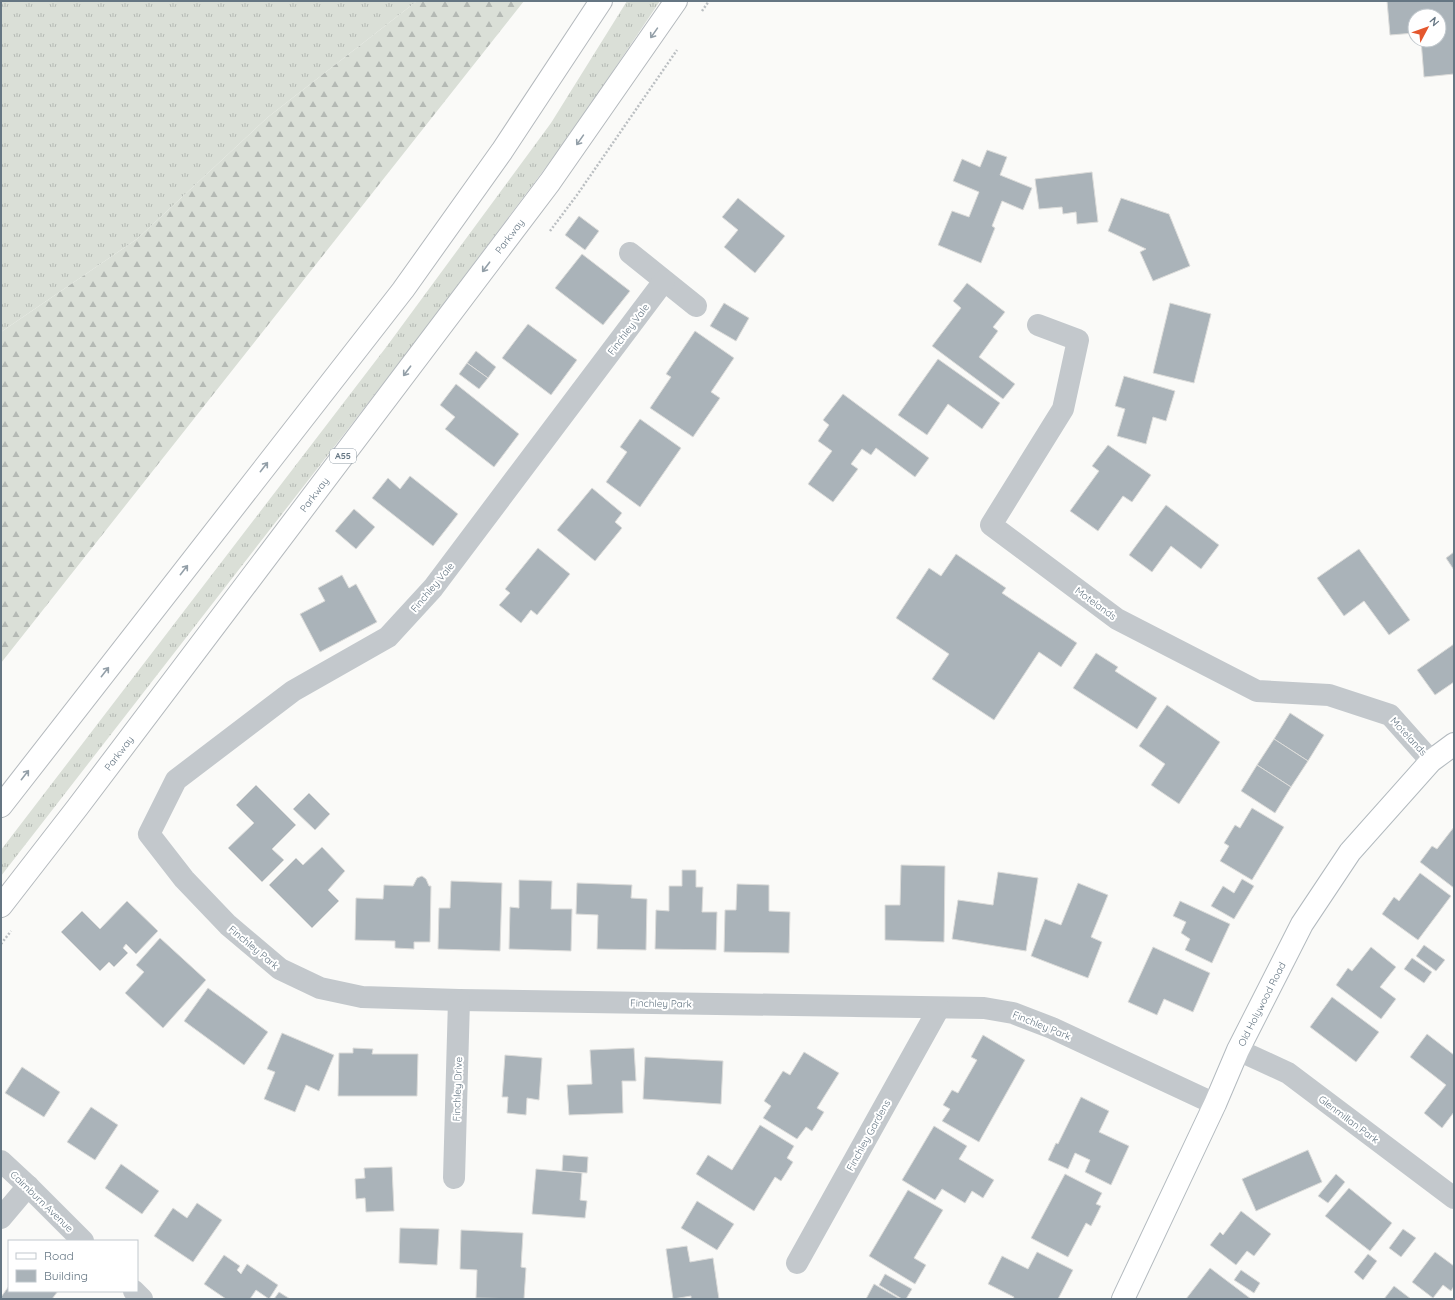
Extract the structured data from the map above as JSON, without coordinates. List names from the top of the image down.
{
  "streets": {
    "main road": ["Parkway", "A55", "Old Holywood Road"],
    "street": [
      "Finchley Vale",
      "Motelands",
      "Finchley Park",
      "Finchley Drive",
      "Glenmillan Park",
      "Finchley Gardens",
      "Cairnburn Avenue"
    ]
  },
  "crossings": [
    ["Finchley Vale", "Finchley Park"],
    ["Motelands", "Old Holywood Road"],
    ["Finchley Park", "Old Holywood Road"],
    ["Finchley Park", "Finchley Drive"],
    ["Finchley Park", "Finchley Gardens"],
    ["Old Holywood Road", "Glenmillan Park"]
  ],
  "legend": ["Road", "Building"],
  "north": "top right"
}
